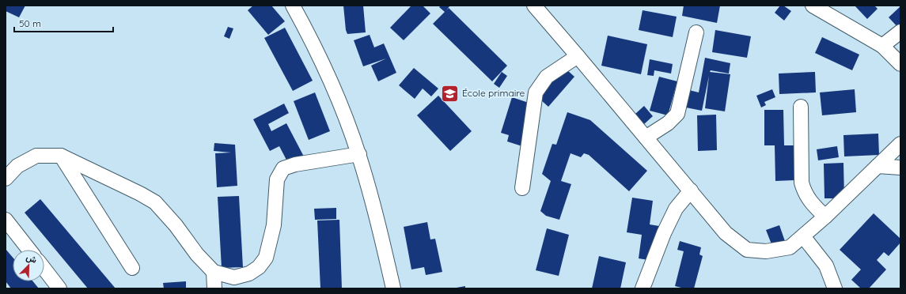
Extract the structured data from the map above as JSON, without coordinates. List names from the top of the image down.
{
  "places": {
    "school or university": ["École primaire"]
  },
  "scale_bar": "50 m",
  "north": "top right"
}
